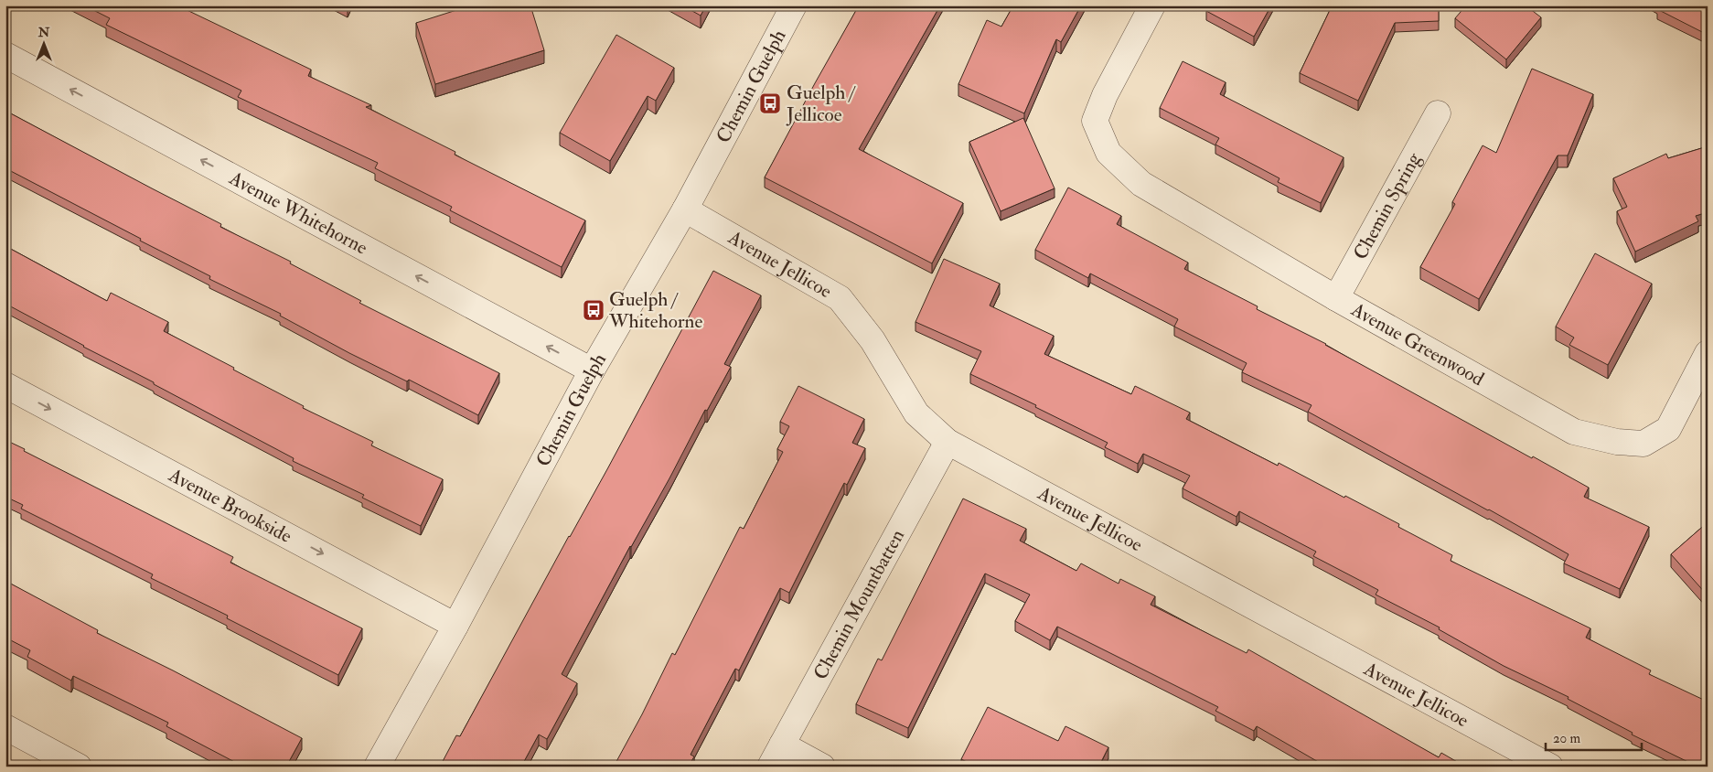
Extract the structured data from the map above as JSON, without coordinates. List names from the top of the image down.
{
  "streets": {
    "street": [
      "Chemin Guelph",
      "Chemin Spring",
      "Avenue Whitehorne",
      "Avenue Jellicoe",
      "Avenue Greenwood",
      "Avenue Brookside",
      "Chemin Mountbatten"
    ]
  },
  "crossings": [
    ["Chemin Guelph", "Avenue Whitehorne"],
    ["Chemin Guelph", "Avenue Jellicoe"],
    ["Chemin Guelph", "Avenue Brookside"],
    ["Chemin Spring", "Avenue Greenwood"],
    ["Avenue Jellicoe", "Chemin Mountbatten"]
  ],
  "one_way": ["Avenue Whitehorne", "Avenue Brookside"],
  "places": {
    "bus stop": ["Guelph / Jellicoe", "Guelph / Whitehorne"]
  },
  "scale_bar": "20 m",
  "north": "top"
}
